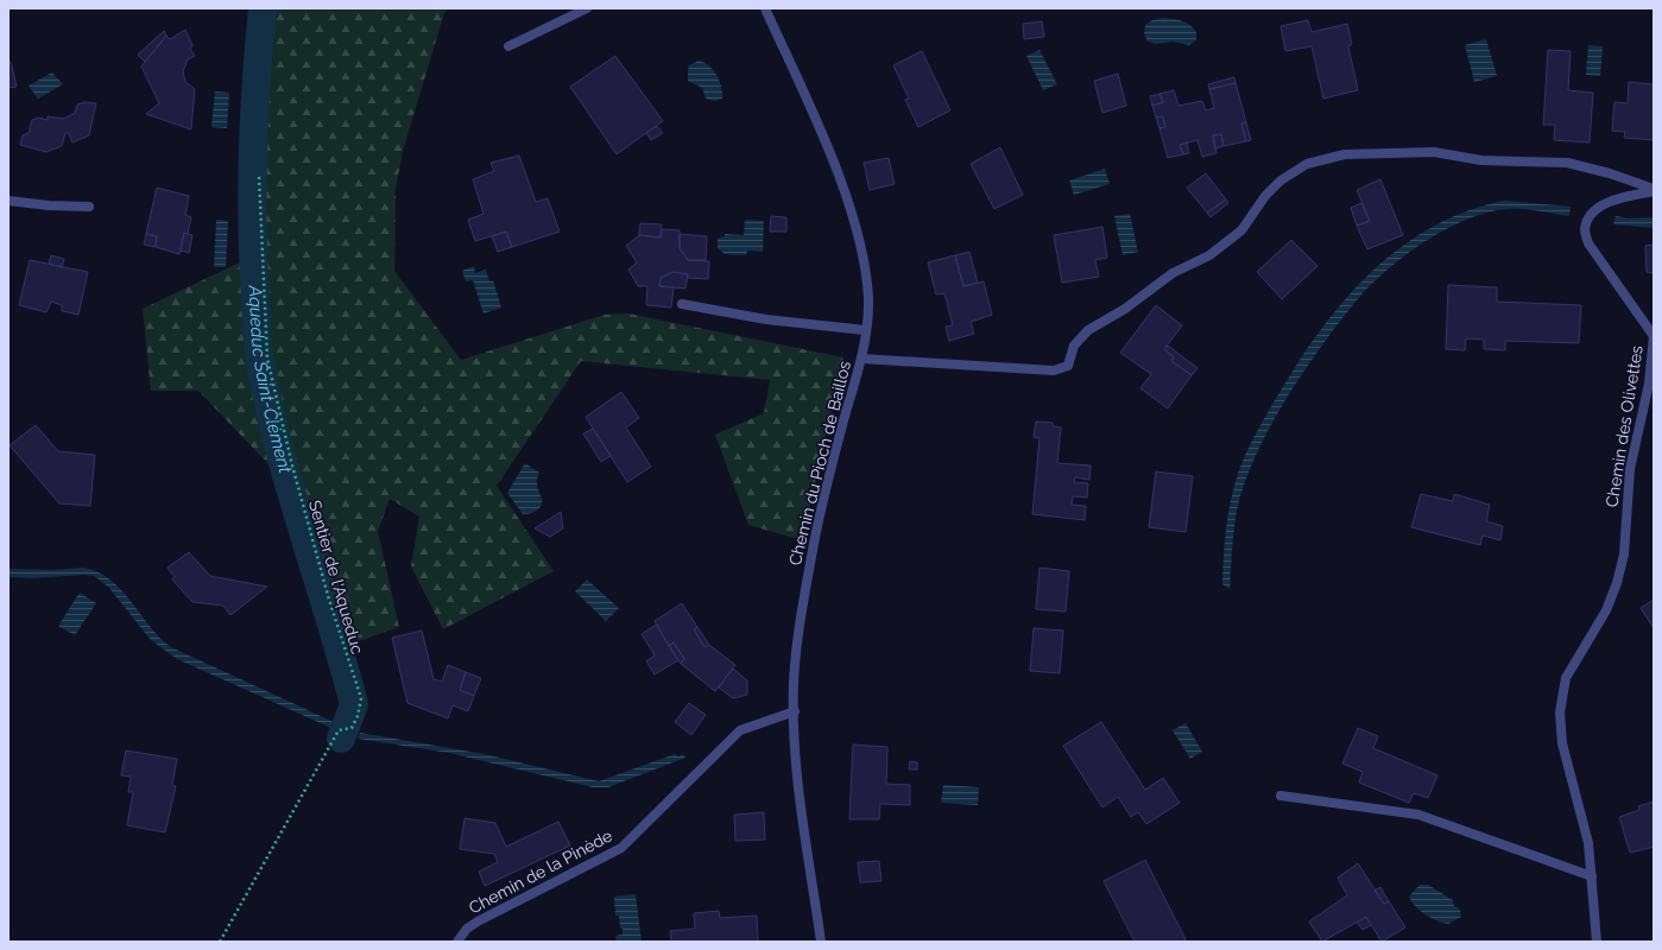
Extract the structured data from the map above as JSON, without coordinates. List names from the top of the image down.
{
  "streets": {
    "street": ["Chemin des Olivettes", "Chemin du Pioch de Baillos", "Chemin de la Pinède"],
    "path": ["Sentier de l'Aqueduc"]
  },
  "crossings": [
    ["Chemin du Pioch de Baillos", "Chemin de la Pinède"]
  ],
  "water": ["Aqueduc Saint-Clément"]
}
